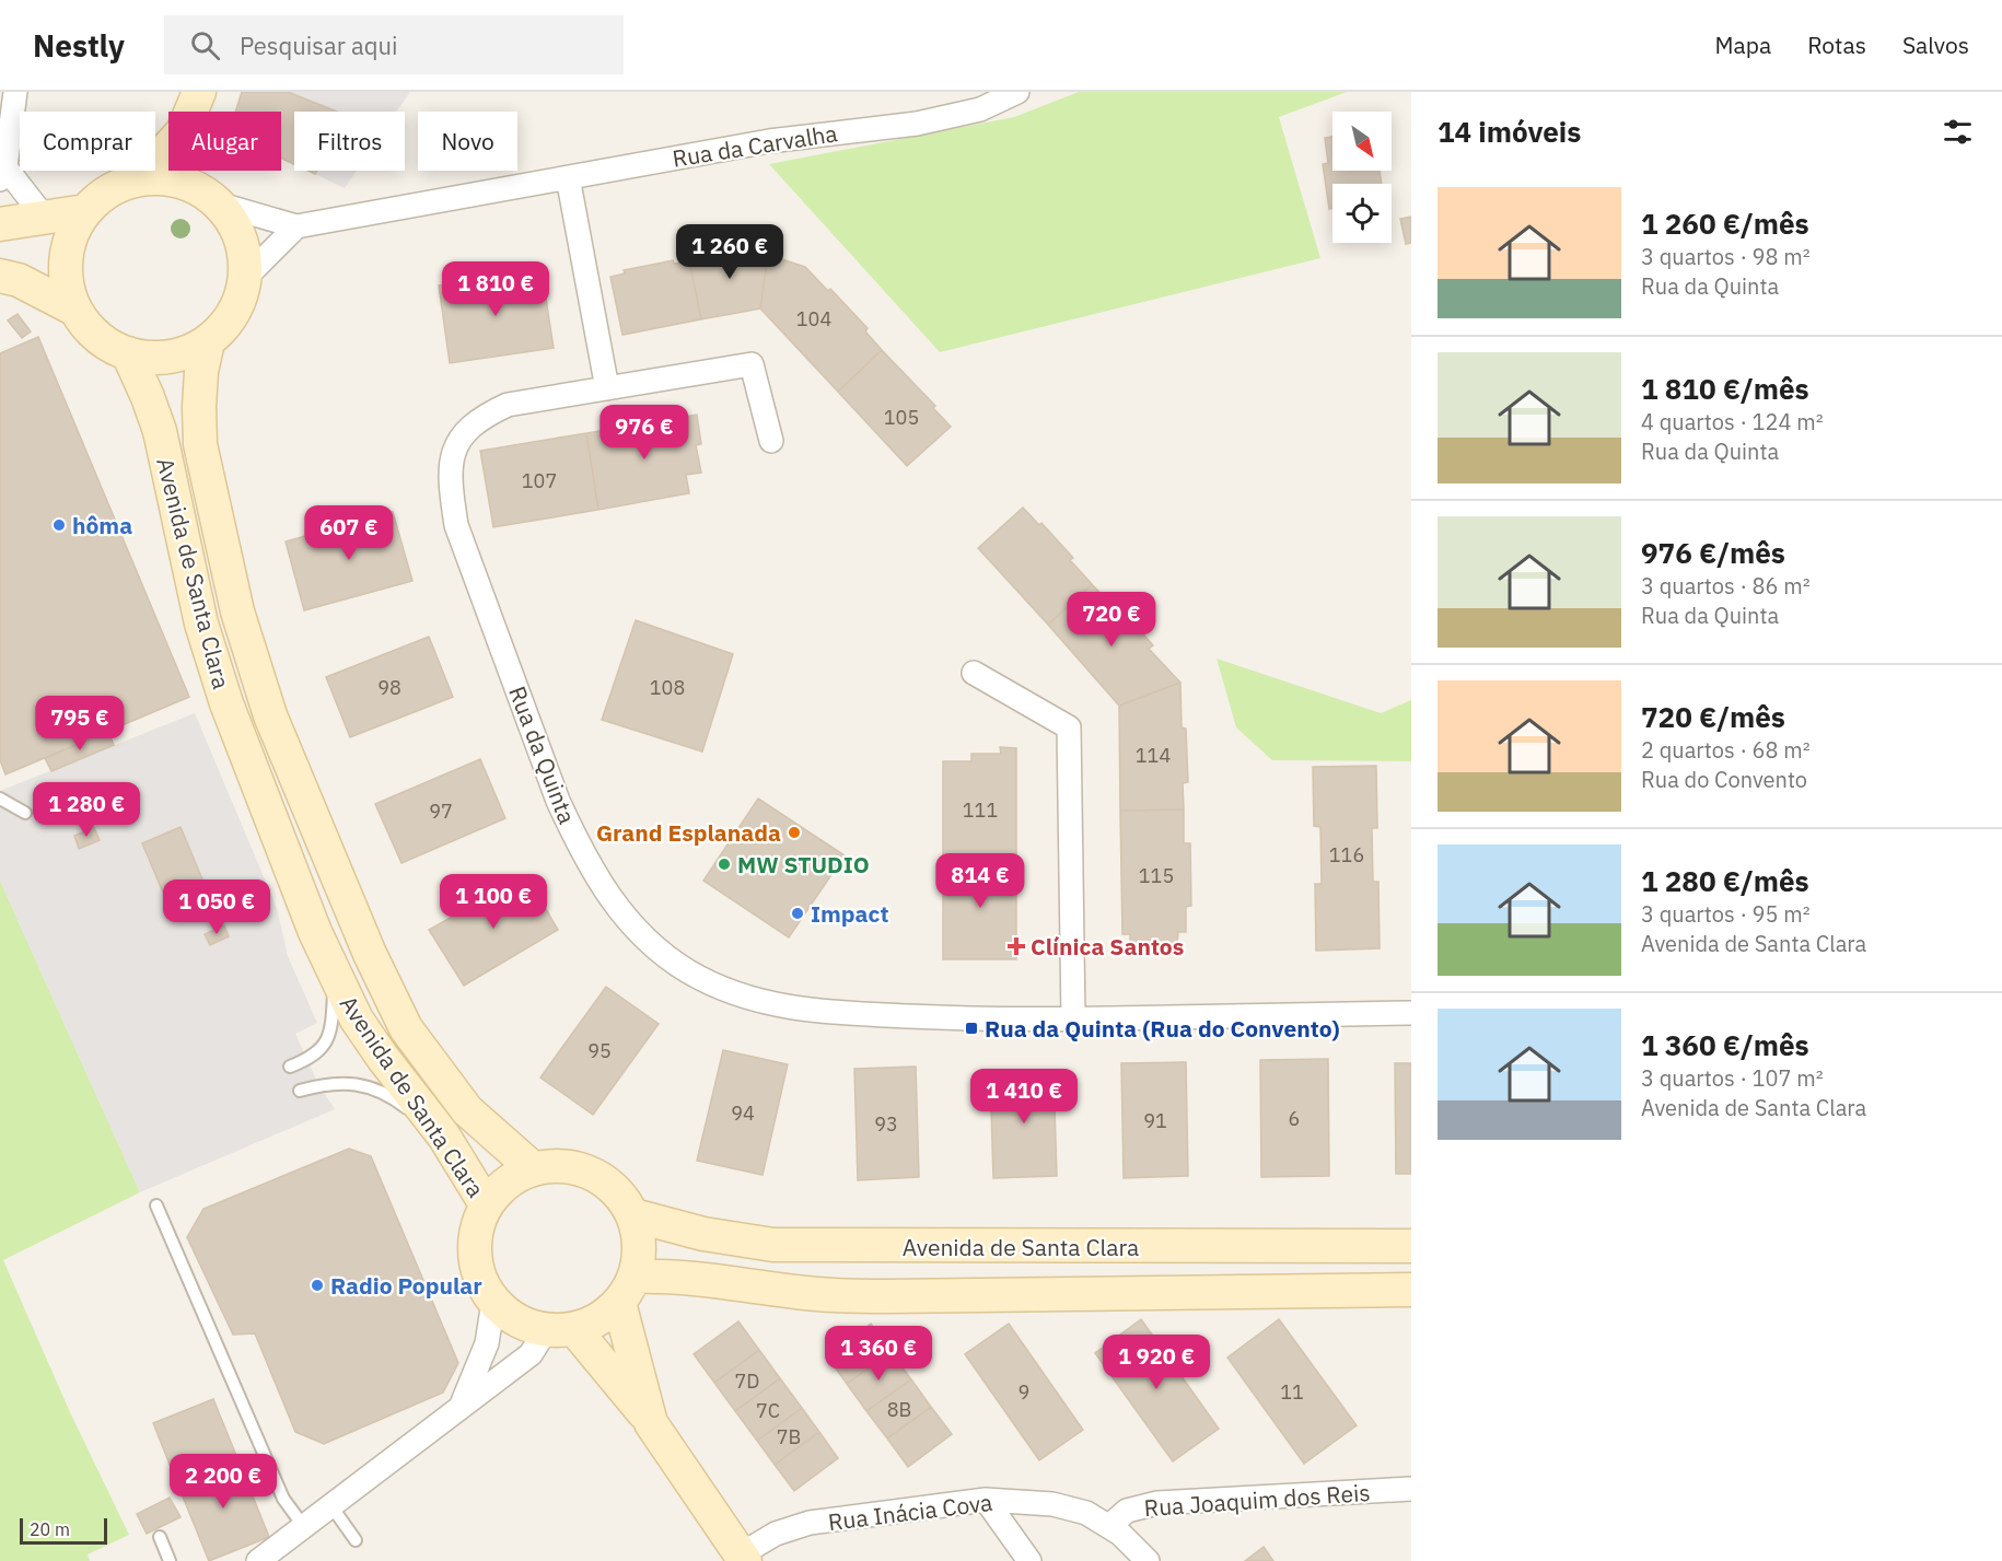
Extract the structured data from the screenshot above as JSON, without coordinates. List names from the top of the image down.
{
  "streets": {
    "main road": ["Avenida de Santa Clara"],
    "street": [
      "Rua da Carvalha",
      "Rua da Quinta",
      "Rua Joaquim dos Reis",
      "Rua Inácia Cova"
    ]
  },
  "crossings": [
    ["Rua da Carvalha", "Avenida de Santa Clara"],
    ["Rua Joaquim dos Reis", "Rua Inácia Cova"]
  ],
  "places": {
    "other": [
      "hôma",
      "Grand Esplanada",
      "MW STUDIO",
      "Impact",
      "Radio Popular"
    ],
    "health": ["Clínica Santos"],
    "transit": ["Rua da Quinta (Rua do Convento)"]
  },
  "house_numbers": [
    "104",
    "105",
    "107",
    "98",
    "108",
    "114",
    "111",
    "97",
    "116",
    "115",
    "95",
    "94",
    "6",
    "91",
    "93",
    "7D",
    "9",
    "11",
    "8B",
    "7C",
    "7B"
  ],
  "scale_bar": "20 m",
  "north": "bottom right",
  "page": {
    "header": "Nestly",
    "search": "Pesquisar aqui",
    "nav": ["Mapa", "Rotas", "Salvos"],
    "heading": "14 imóveis",
    "chip": [
      "Comprar",
      "Alugar",
      "Filtros",
      "Novo"
    ],
    "list": [
      {
        "name": "1 260 €/mês",
        "note": "3 quartos · 98 m² · Rua da Quinta"
      },
      {
        "name": "1 810 €/mês",
        "note": "4 quartos · 124 m² · Rua da Quinta"
      },
      {
        "name": "976 €/mês",
        "note": "3 quartos · 86 m² · Rua da Quinta"
      },
      {
        "name": "720 €/mês",
        "note": "2 quartos · 68 m² · Rua do Convento"
      },
      {
        "name": "1 280 €/mês",
        "note": "3 quartos · 95 m² · Avenida de Santa Clara"
      },
      {
        "name": "1 360 €/mês",
        "note": "3 quartos · 107 m² · Avenida de Santa Clara"
      }
    ],
    "price": [
      "1 260 €",
      "1 810 €",
      "976 €",
      "607 €",
      "720 €",
      "795 €",
      "1 280 €",
      "814 €",
      "1 100 €",
      "1 050 €",
      "1 410 €",
      "1 360 €",
      "1 920 €",
      "2 200 €"
    ],
    "scale": "20 m"
  }
}
